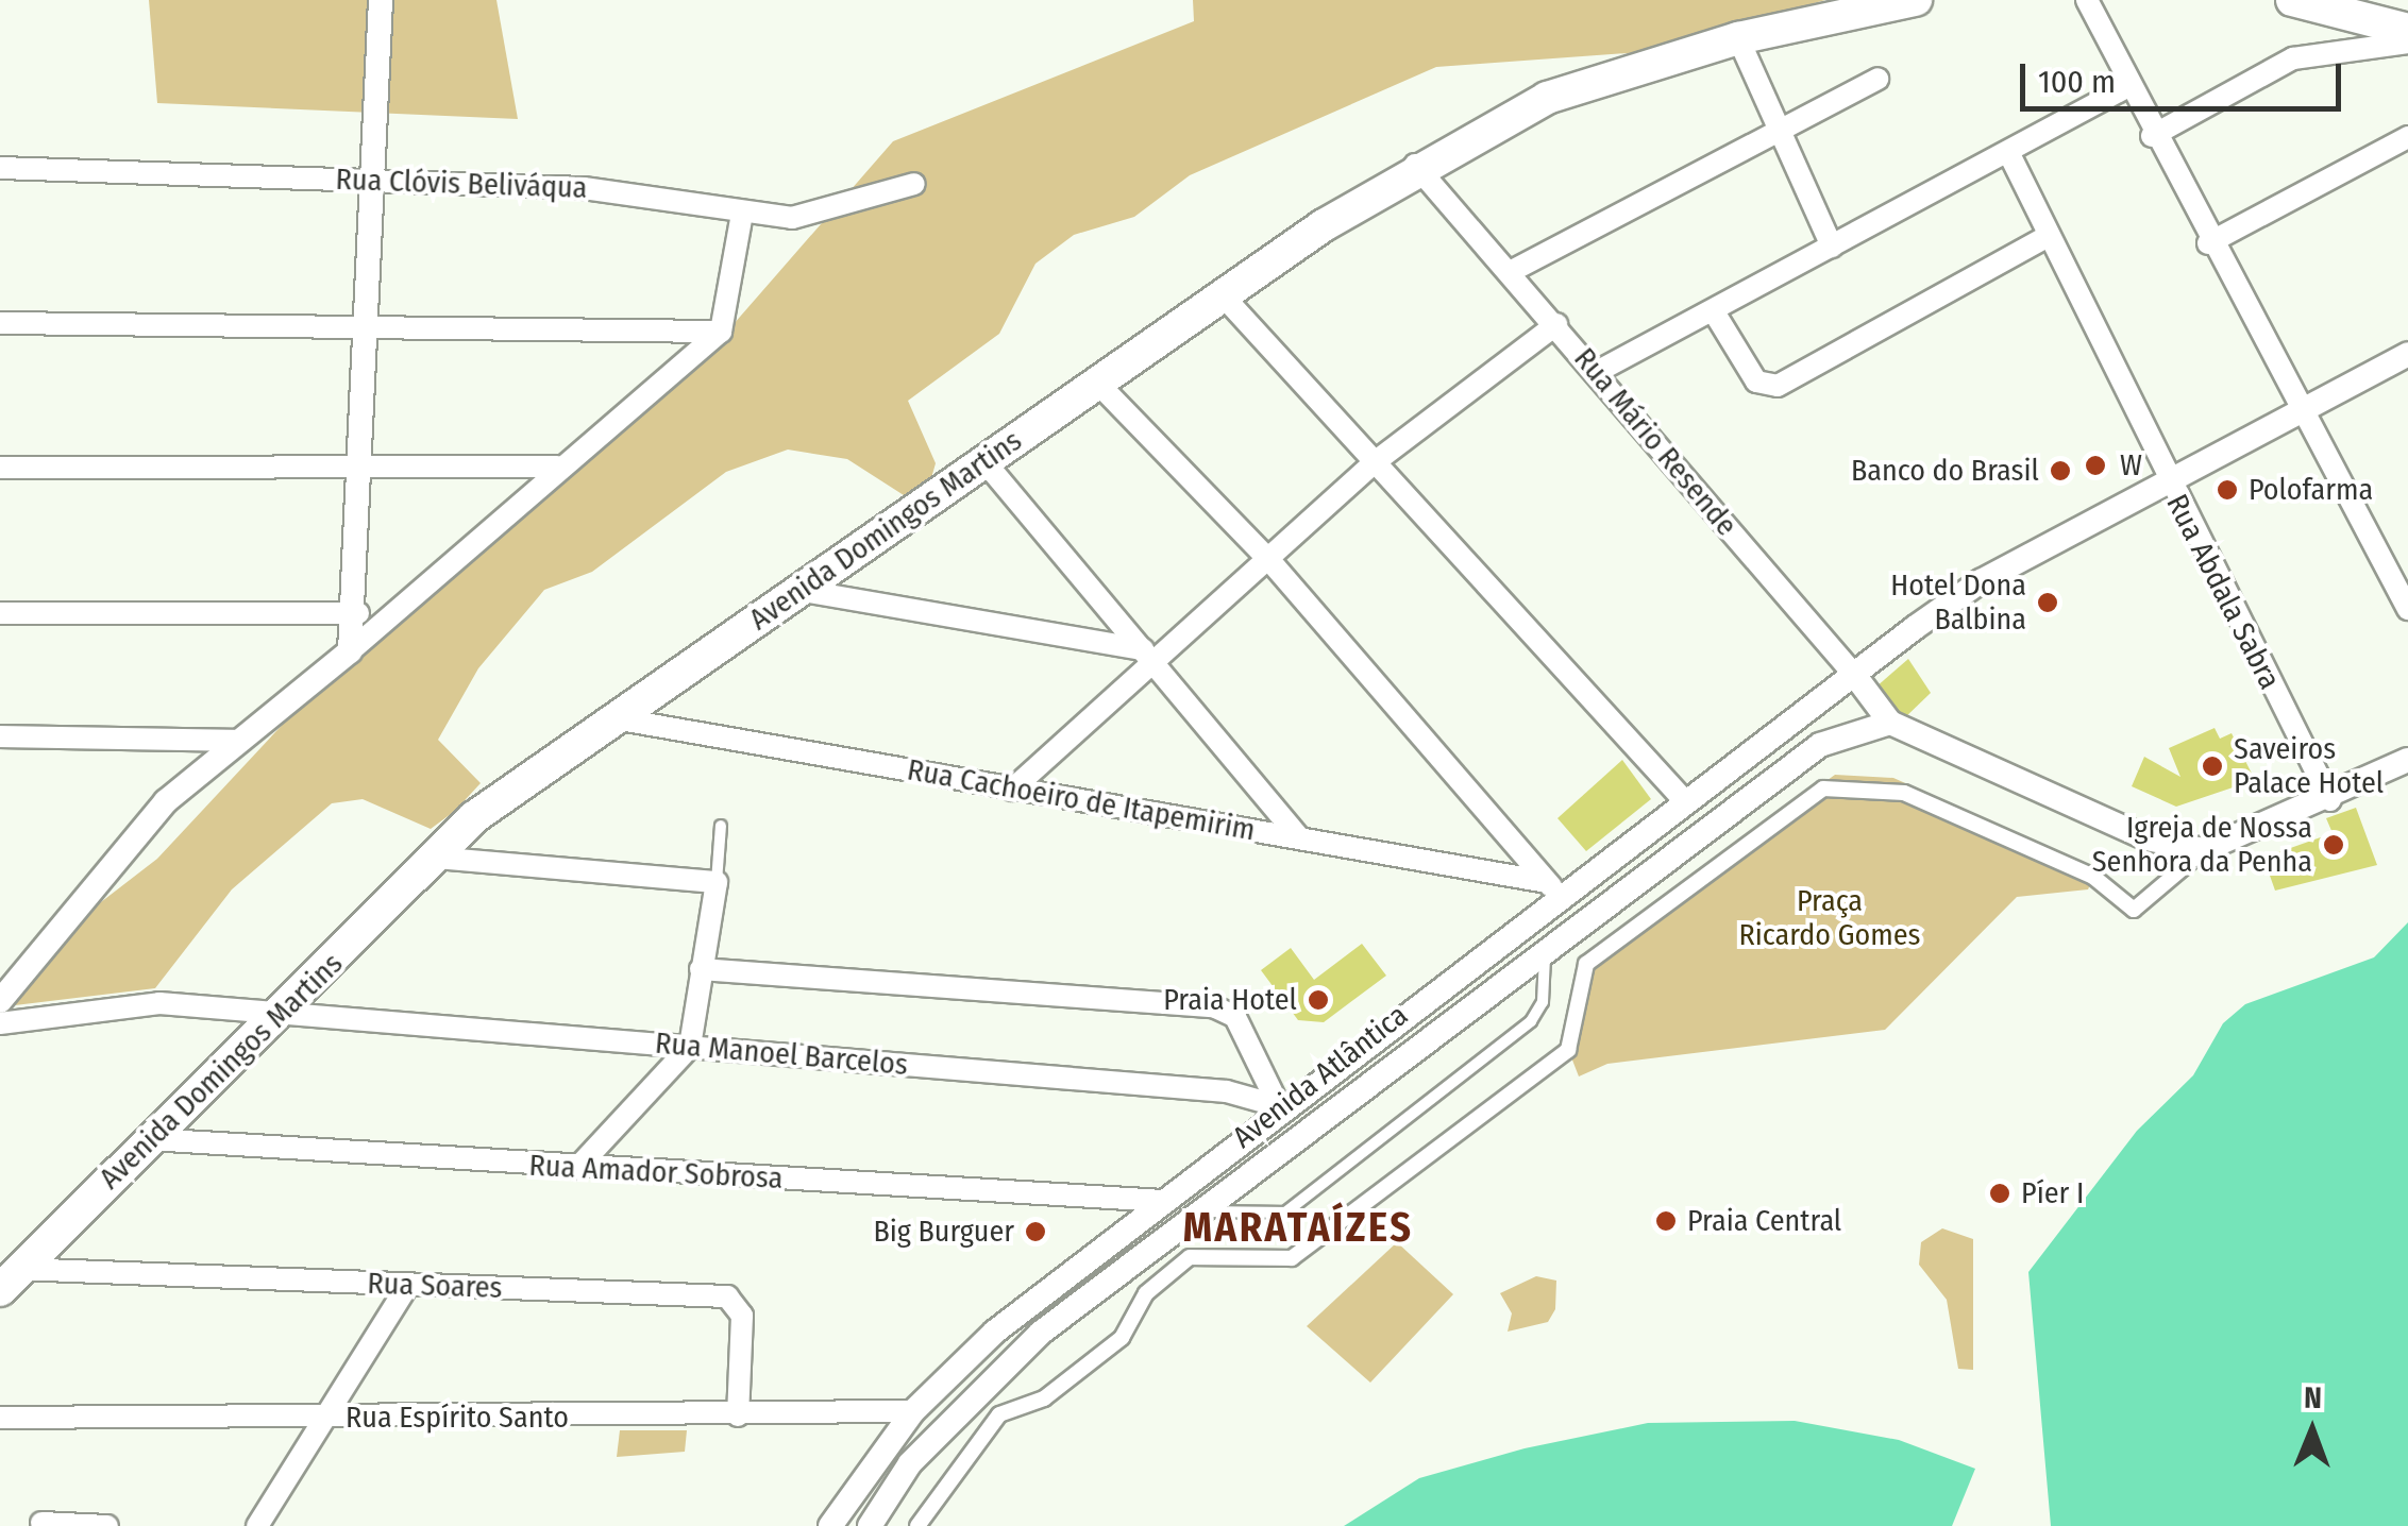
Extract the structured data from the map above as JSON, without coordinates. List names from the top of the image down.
{
  "streets": {
    "main road": ["Avenida Domingos Martins"],
    "street": [
      "Rua Clóvis Beliváqua",
      "Rua Mário Resende",
      "Rua Abdala Sabra",
      "Rua Cachoeiro de Itapemirim",
      "Rua Manoel Barcelos",
      "Avenida Atlântica",
      "Rua Amador Sobrosa",
      "Rua Soares",
      "Rua Espírito Santo"
    ]
  },
  "crossings": [
    ["Rua Mário Resende", "Avenida Domingos Martins"],
    ["Rua Mário Resende", "Avenida Atlântica"],
    ["Avenida Domingos Martins", "Rua Cachoeiro de Itapemirim"],
    ["Avenida Domingos Martins", "Rua Manoel Barcelos"],
    ["Avenida Domingos Martins", "Rua Amador Sobrosa"],
    ["Avenida Domingos Martins", "Rua Soares"],
    ["Rua Abdala Sabra", "Avenida Atlântica"],
    ["Rua Cachoeiro de Itapemirim", "Avenida Atlântica"],
    ["Rua Manoel Barcelos", "Avenida Atlântica"],
    ["Avenida Atlântica", "Rua Amador Sobrosa"],
    ["Avenida Atlântica", "Rua Espírito Santo"],
    ["Rua Soares", "Rua Espírito Santo"]
  ],
  "districts": ["MARATAÍZES"],
  "parks": ["Praça Ricardo Gomes"],
  "places": [
    "W",
    "Banco do Brasil",
    "Polofarma",
    "Hotel Dona Balbina",
    "Saveiros Palace Hotel",
    "Igreja de Nossa Senhora da Penha",
    "Praia Hotel",
    "Píer I",
    "Praia Central",
    "Big Burguer"
  ],
  "scale_bar": "100 m",
  "north": "top"
}
